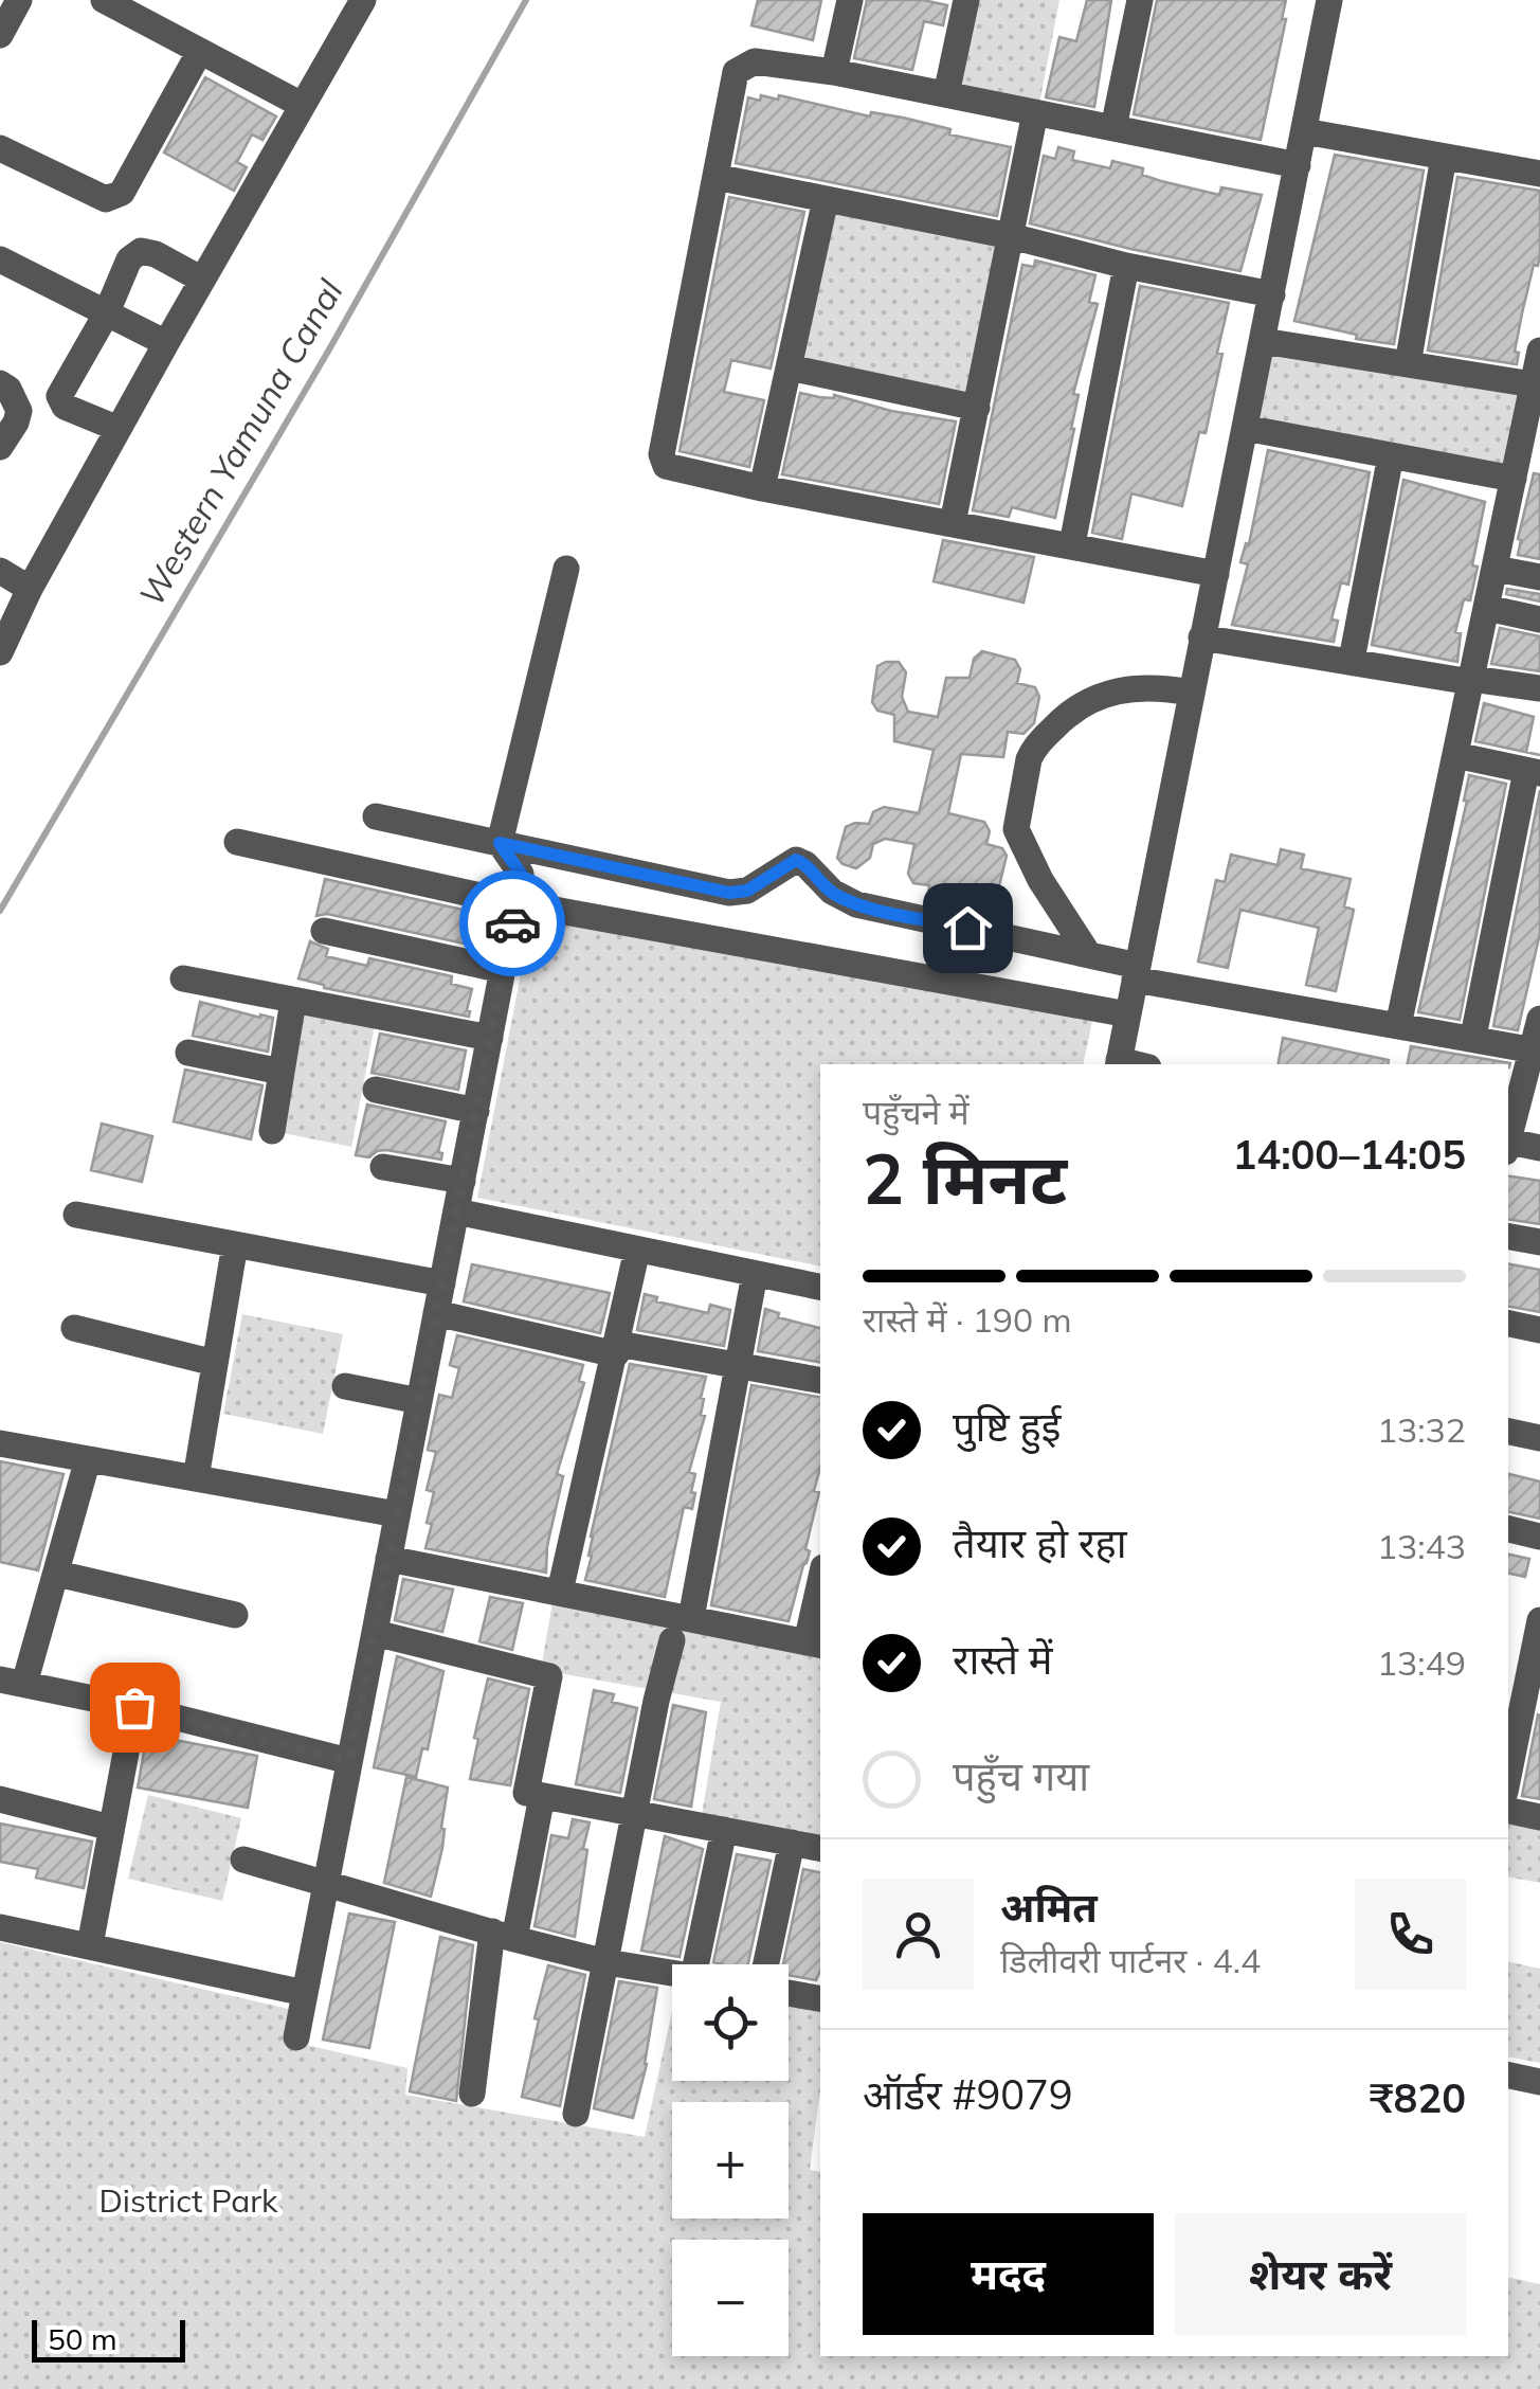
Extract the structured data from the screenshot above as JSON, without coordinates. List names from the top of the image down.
{
  "water": ["Western Yamuna Canal"],
  "parks": ["District Park"],
  "scale_bar": "50 m",
  "page": {
    "heading": ["2 मिनट", "पहुँचने में", "14:00–14:05"],
    "panel": [
      "अमित",
      "डिलीवरी पार्टनर · 4.4",
      "ऑर्डर #9079",
      "₹820"
    ],
    "bar": "रास्ते में · 190 m",
    "list": [
      ["पुष्टि हुई", "13:32"],
      ["तैयार हो रहा", "13:43"],
      ["रास्ते में", "13:49"],
      "पहुँच गया"
    ],
    "map_buttons": ["+", "−"],
    "buttons": ["मदद", "शेयर करें"],
    "scale": "50 m"
  }
}
